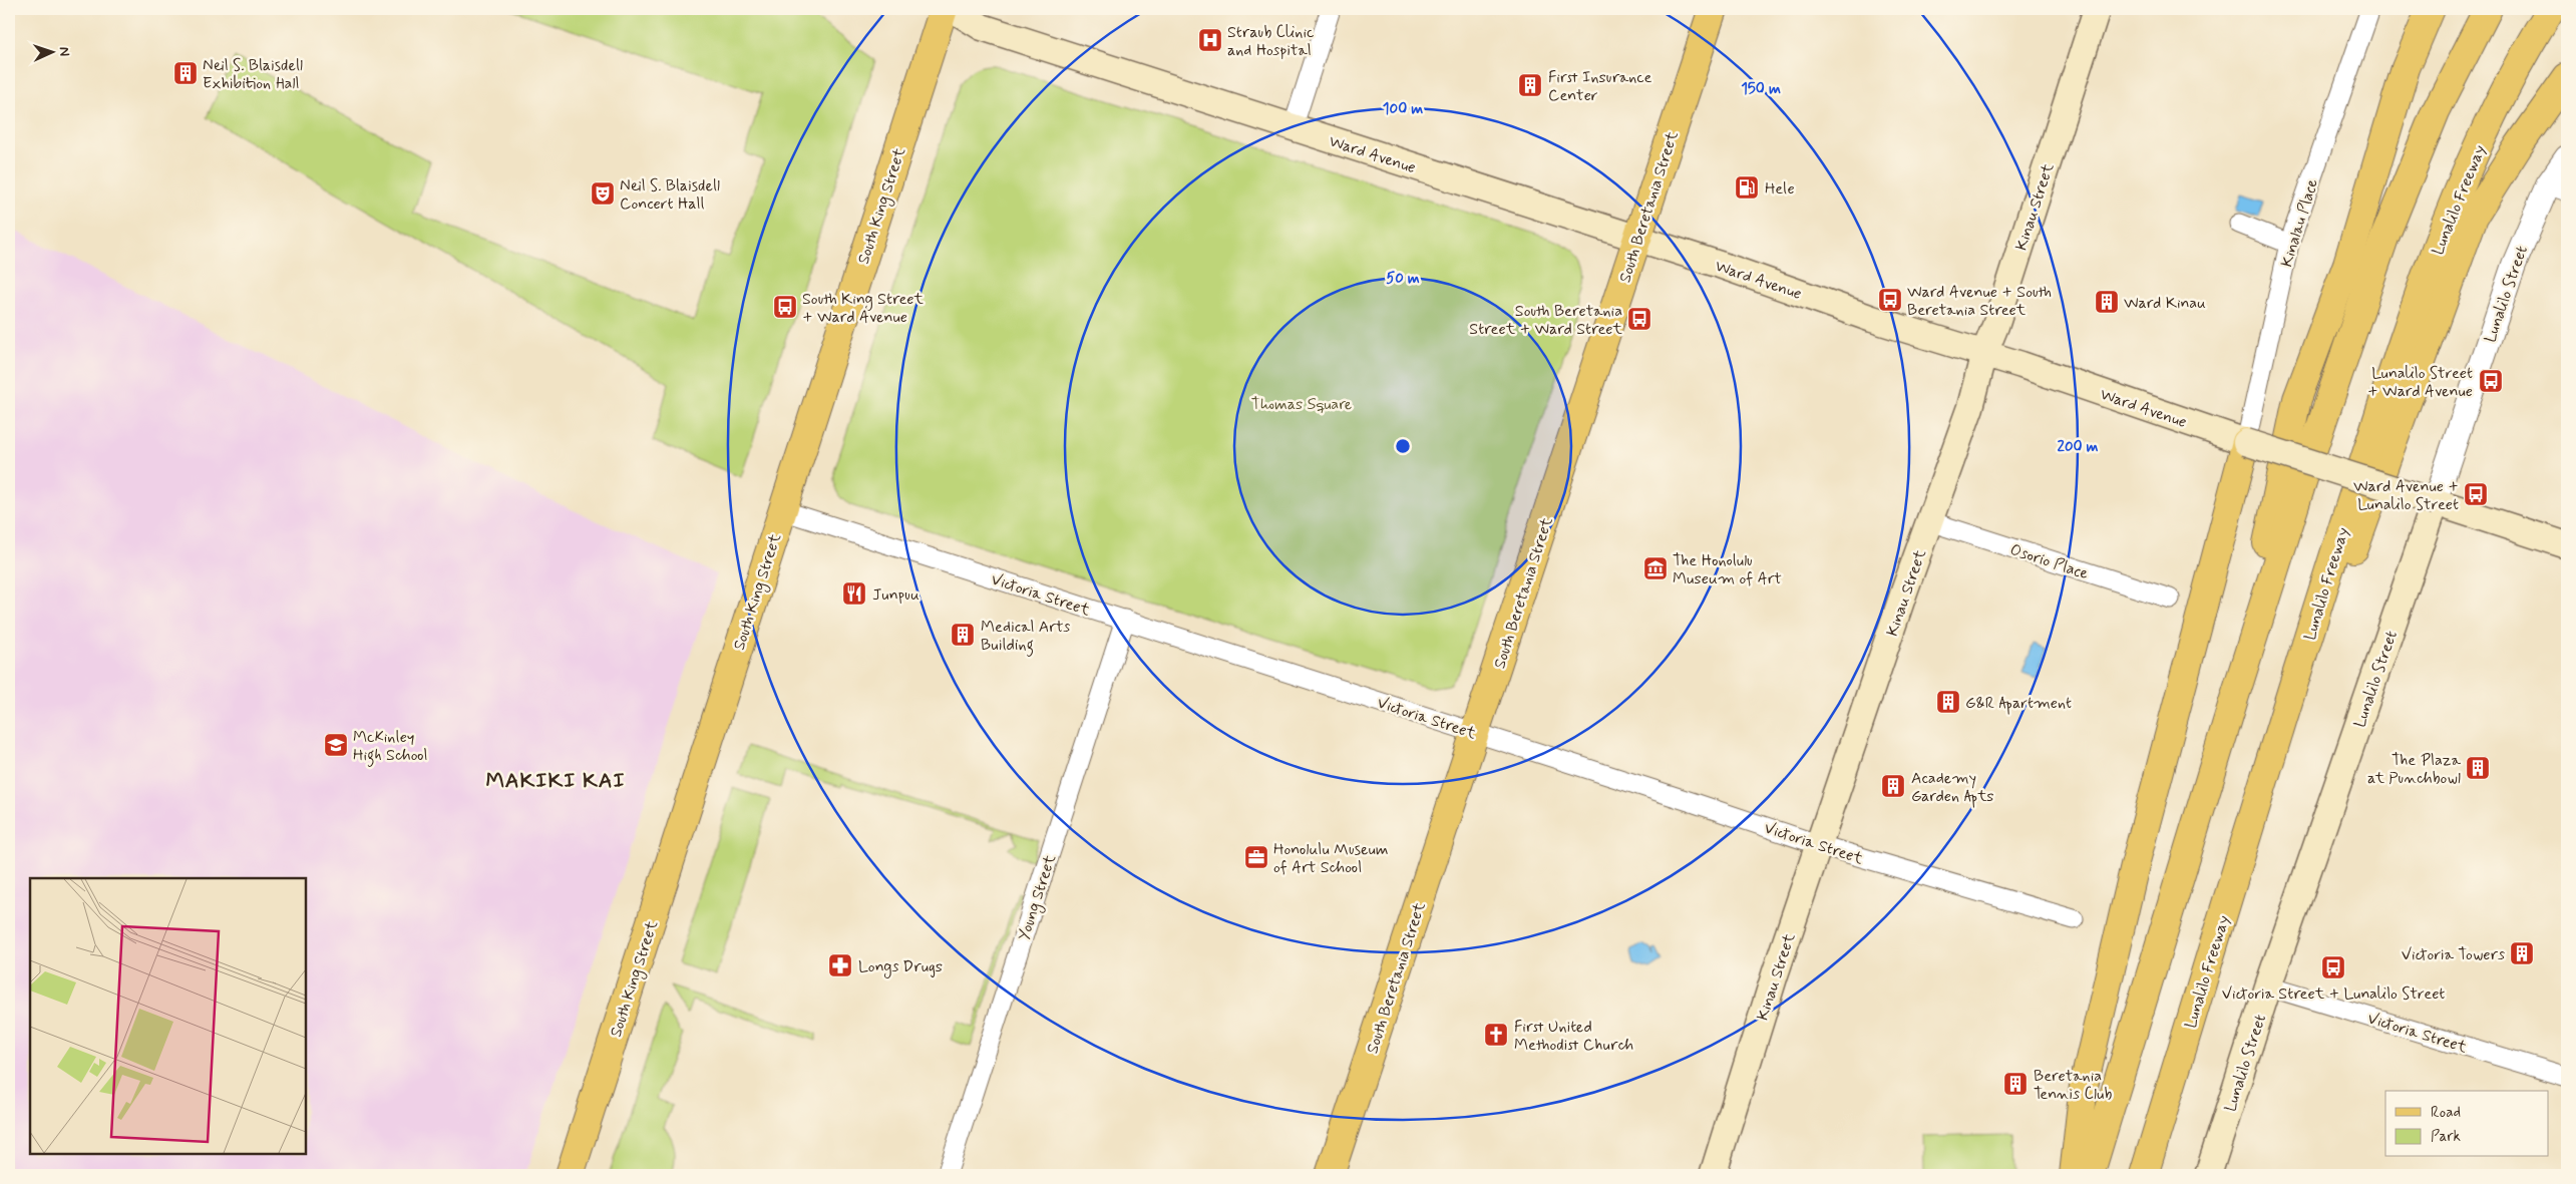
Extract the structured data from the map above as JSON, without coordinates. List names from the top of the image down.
{
  "streets": {
    "main road": [
      "Ward Avenue",
      "Lunalilo Freeway",
      "South King Street",
      "South Beretania Street",
      "Kinau Street",
      "Lunalilo Street"
    ],
    "street": [
      "Kinalau Place",
      "Osorio Place",
      "Victoria Street",
      "Young Street"
    ]
  },
  "crossings": [
    ["Ward Avenue", "South Beretania Street"],
    ["Ward Avenue", "Kinau Street"],
    ["Ward Avenue", "Kinalau Place"],
    ["Ward Avenue", "Lunalilo Street"],
    ["South King Street", "Victoria Street"],
    ["South Beretania Street", "Victoria Street"],
    ["Kinau Street", "Osorio Place"],
    ["Kinau Street", "Victoria Street"],
    ["Lunalilo Street", "Victoria Street"],
    ["Victoria Street", "Young Street"]
  ],
  "districts": ["MAKIKI KAI"],
  "parks": ["Thomas Square"],
  "places": {
    "hospital": ["Straub Clinic and Hospital"],
    "building": [
      "Neil S. Blaisdell Exhibition Hall",
      "First Insurance Center",
      "Ward Kinau",
      "Medical Arts Building",
      "G&R Apartment",
      "The Plaza at Punchbowl",
      "Academy Garden Apts",
      "Victoria Towers",
      "Beretania Tennis Club"
    ],
    "fuel station": ["Hele"],
    "theatre": ["Neil S. Blaisdell Concert Hall"],
    "bus stop": [
      "Ward Avenue + South Beretania Street",
      "South King Street + Ward Avenue",
      "South Beretania Street + Ward Street",
      "Lunalilo Street + Ward Avenue",
      "Ward Avenue + Lunalilo Street",
      "Victoria Street + Lunalilo Street"
    ],
    "museum": ["The Honolulu Museum of Art"],
    "restaurant": ["Junpuu"],
    "school or university": ["McKinley High School"],
    "office": ["Honolulu Museum of Art School"],
    "pharmacy": ["Longs Drugs"],
    "church": ["First United Methodist Church"]
  },
  "legend": ["Road", "Park"],
  "north": "right",
  "rings": [
    "150 m",
    "100 m",
    "50 m",
    "200 m"
  ]
}
